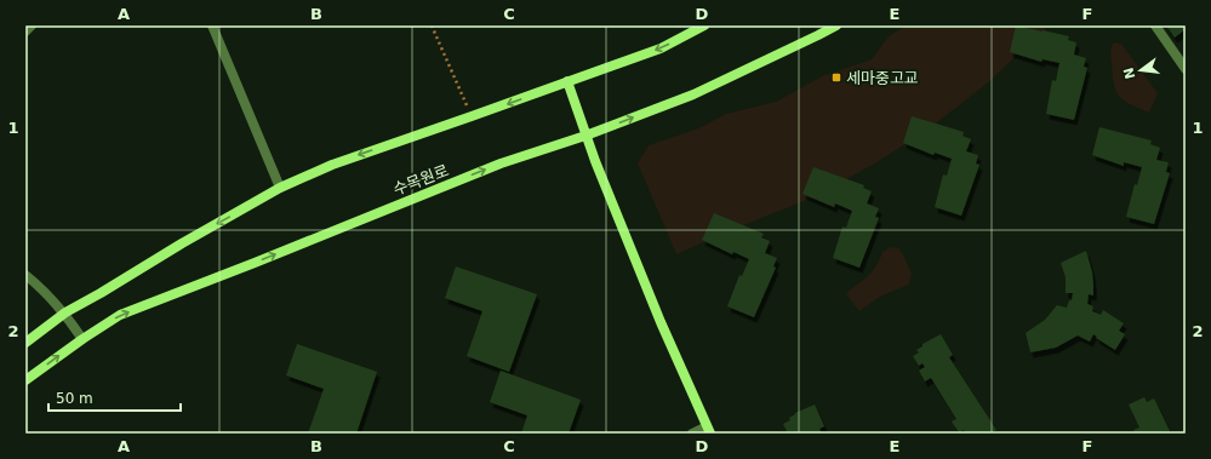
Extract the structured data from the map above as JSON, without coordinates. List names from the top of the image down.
{
  "streets": {
    "street": ["수목원로"]
  },
  "places": {
    "transit": ["세마중고교"]
  },
  "scale_bar": "50 m",
  "north": "left",
  "grid": {
    "columns": [
      "A",
      "B",
      "C",
      "D",
      "E",
      "F"
    ],
    "rows": ["1", "2"]
  }
}
